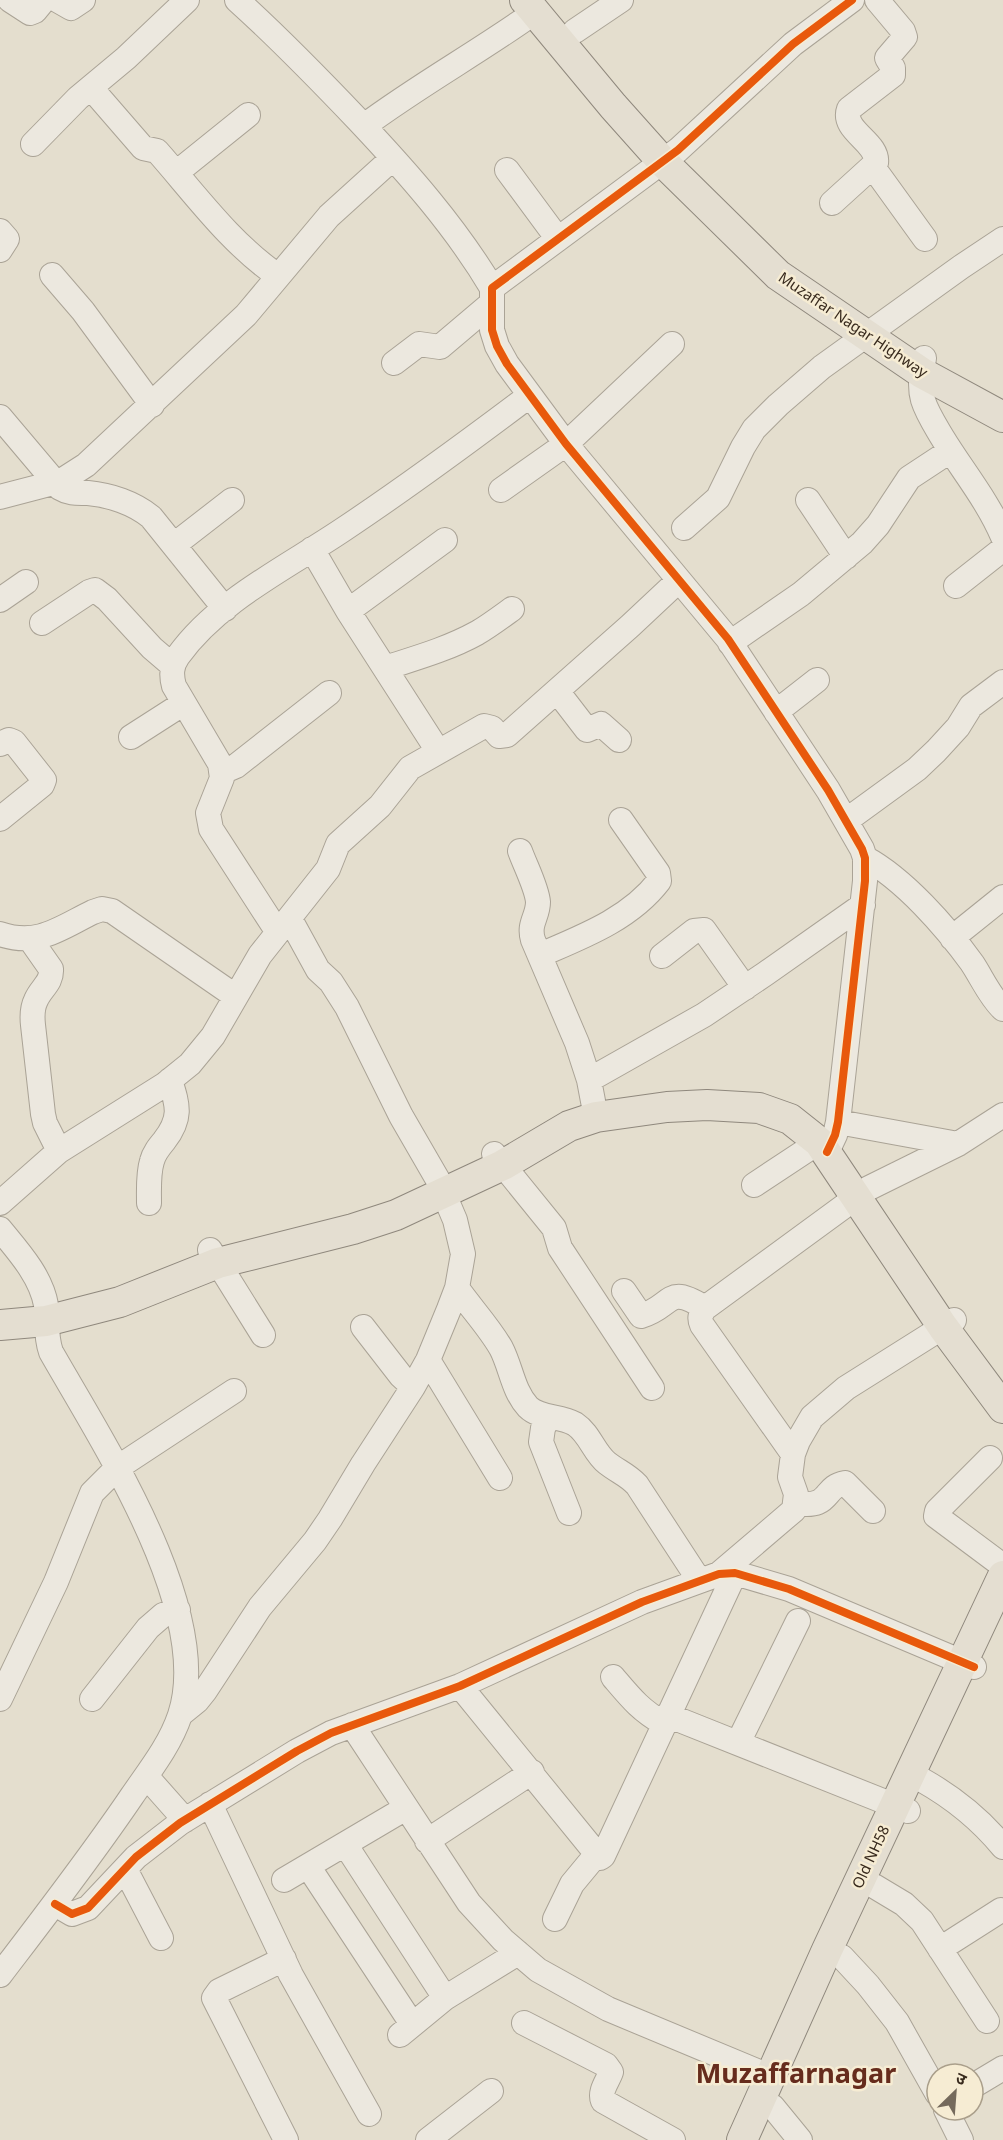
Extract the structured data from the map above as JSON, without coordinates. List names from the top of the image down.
{
  "streets": {
    "main road": ["Muzaffar Nagar Highway", "Old NH58"]
  },
  "districts": ["Muzaffarnagar"],
  "north": "top right"
}
